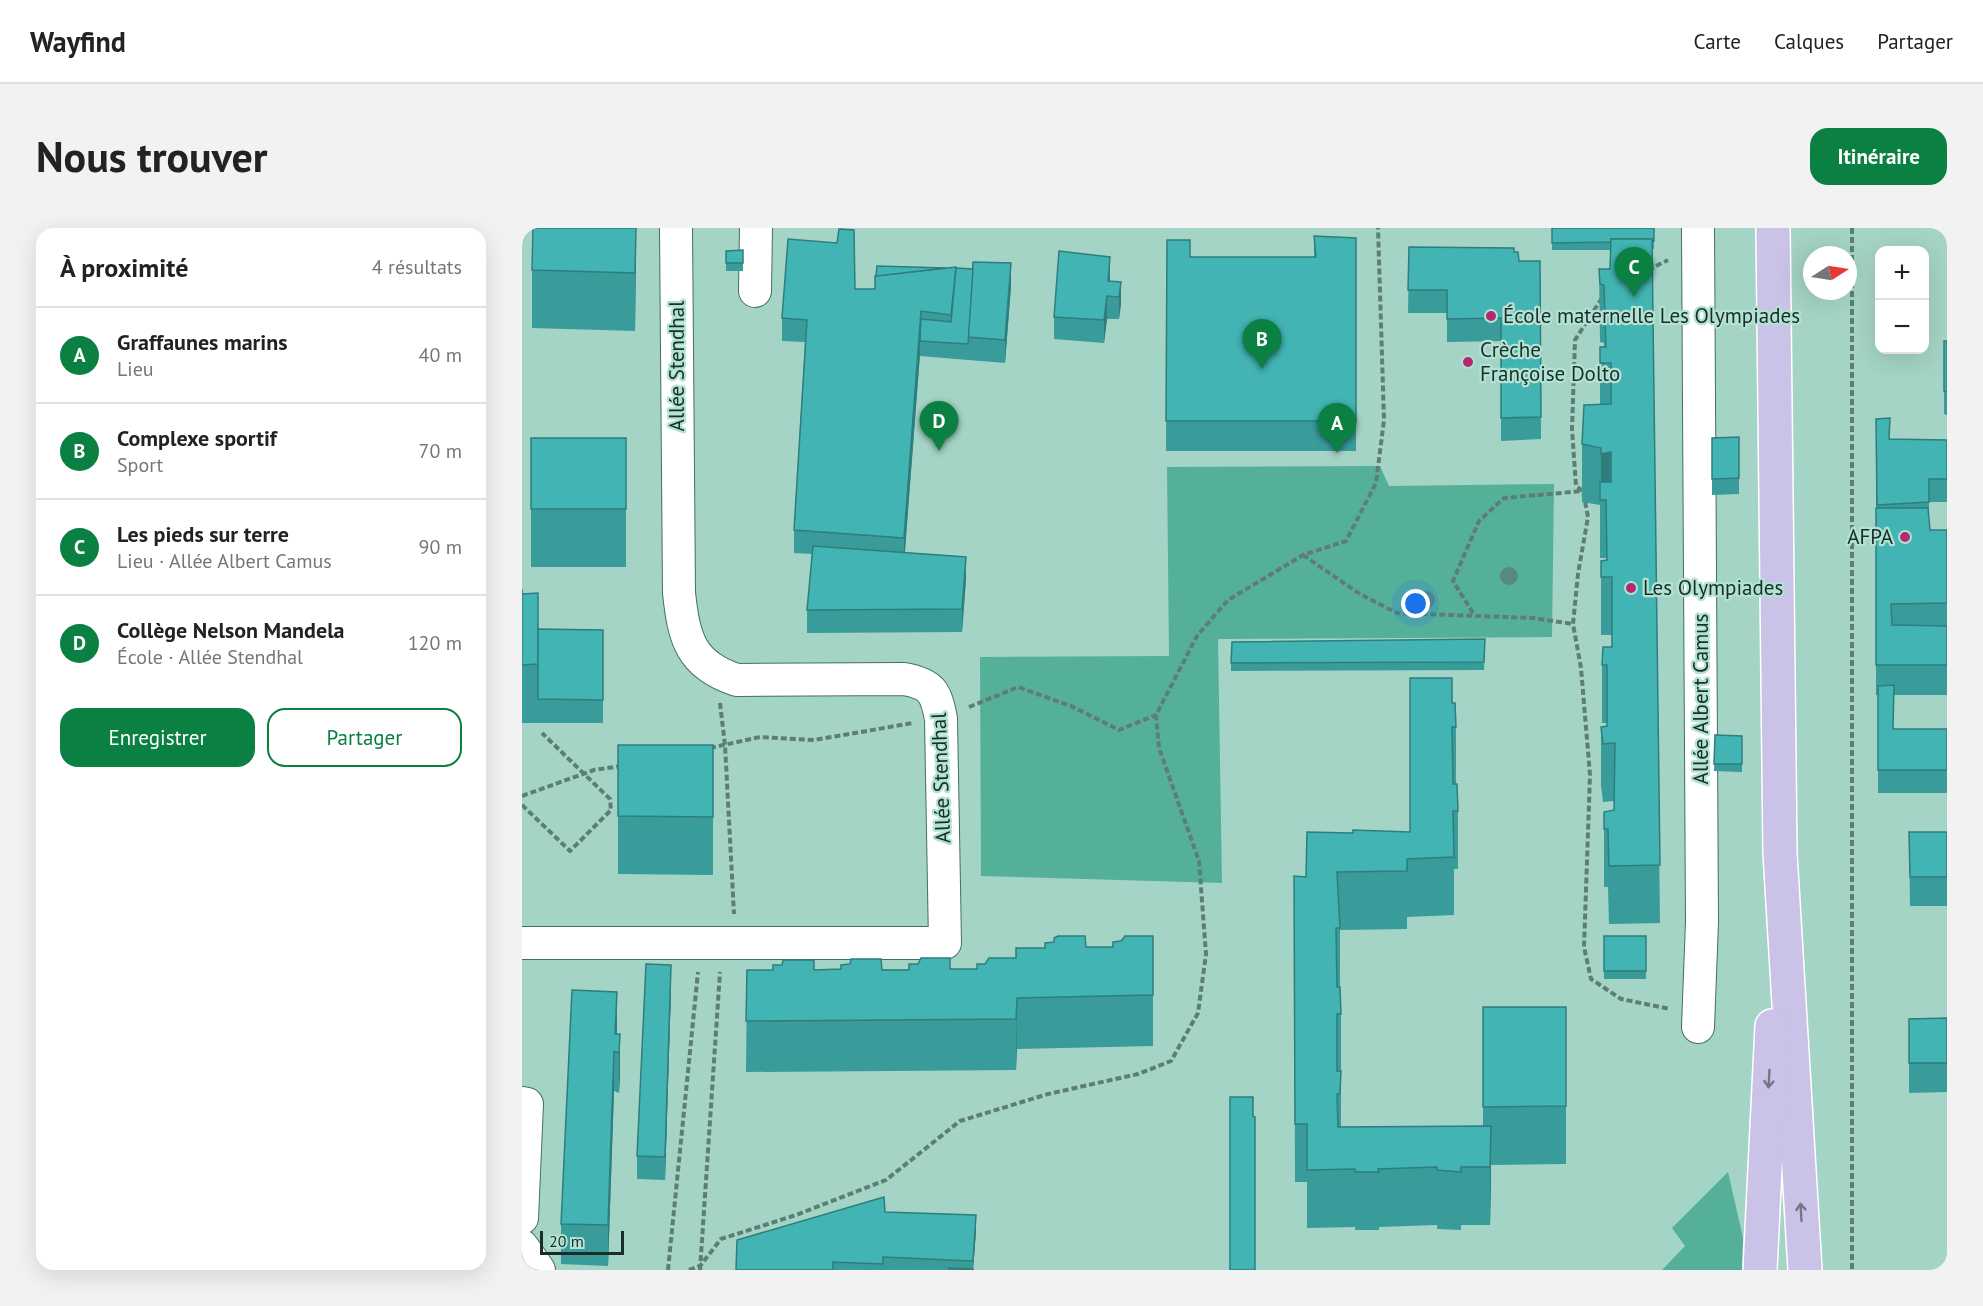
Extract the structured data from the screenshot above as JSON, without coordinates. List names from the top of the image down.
{
  "streets": {
    "street": ["Allée Stendhal", "Allée Albert Camus"]
  },
  "places": [
    "École maternelle Les Olympiades",
    "Crèche Françoise Dolto",
    "AFPA",
    "Les Olympiades"
  ],
  "scale_bar": "20 m",
  "north": "right",
  "page": {
    "header": "Wayfind",
    "nav": ["Carte", "Calques", "Partager"],
    "buttons": [
      "Itinéraire",
      ["Enregistrer", "Partager"]
    ],
    "title": "Nous trouver",
    "heading": ["À proximité", "4 résultats"],
    "map_buttons": ["+", "−"],
    "pins": [
      "C",
      "B",
      "D",
      "A"
    ],
    "list": [
      {
        "mark": "A",
        "name": "Graffaunes marins",
        "note": "Lieu",
        "value": "40 m"
      },
      {
        "mark": "B",
        "name": "Complexe sportif",
        "note": "Sport",
        "value": "70 m"
      },
      {
        "mark": "C",
        "name": "Les pieds sur terre",
        "note": "Lieu · Allée Albert Camus",
        "value": "90 m"
      },
      {
        "mark": "D",
        "name": "Collège Nelson Mandela",
        "note": "École · Allée Stendhal",
        "value": "120 m"
      }
    ],
    "scale": "20 m"
  }
}
